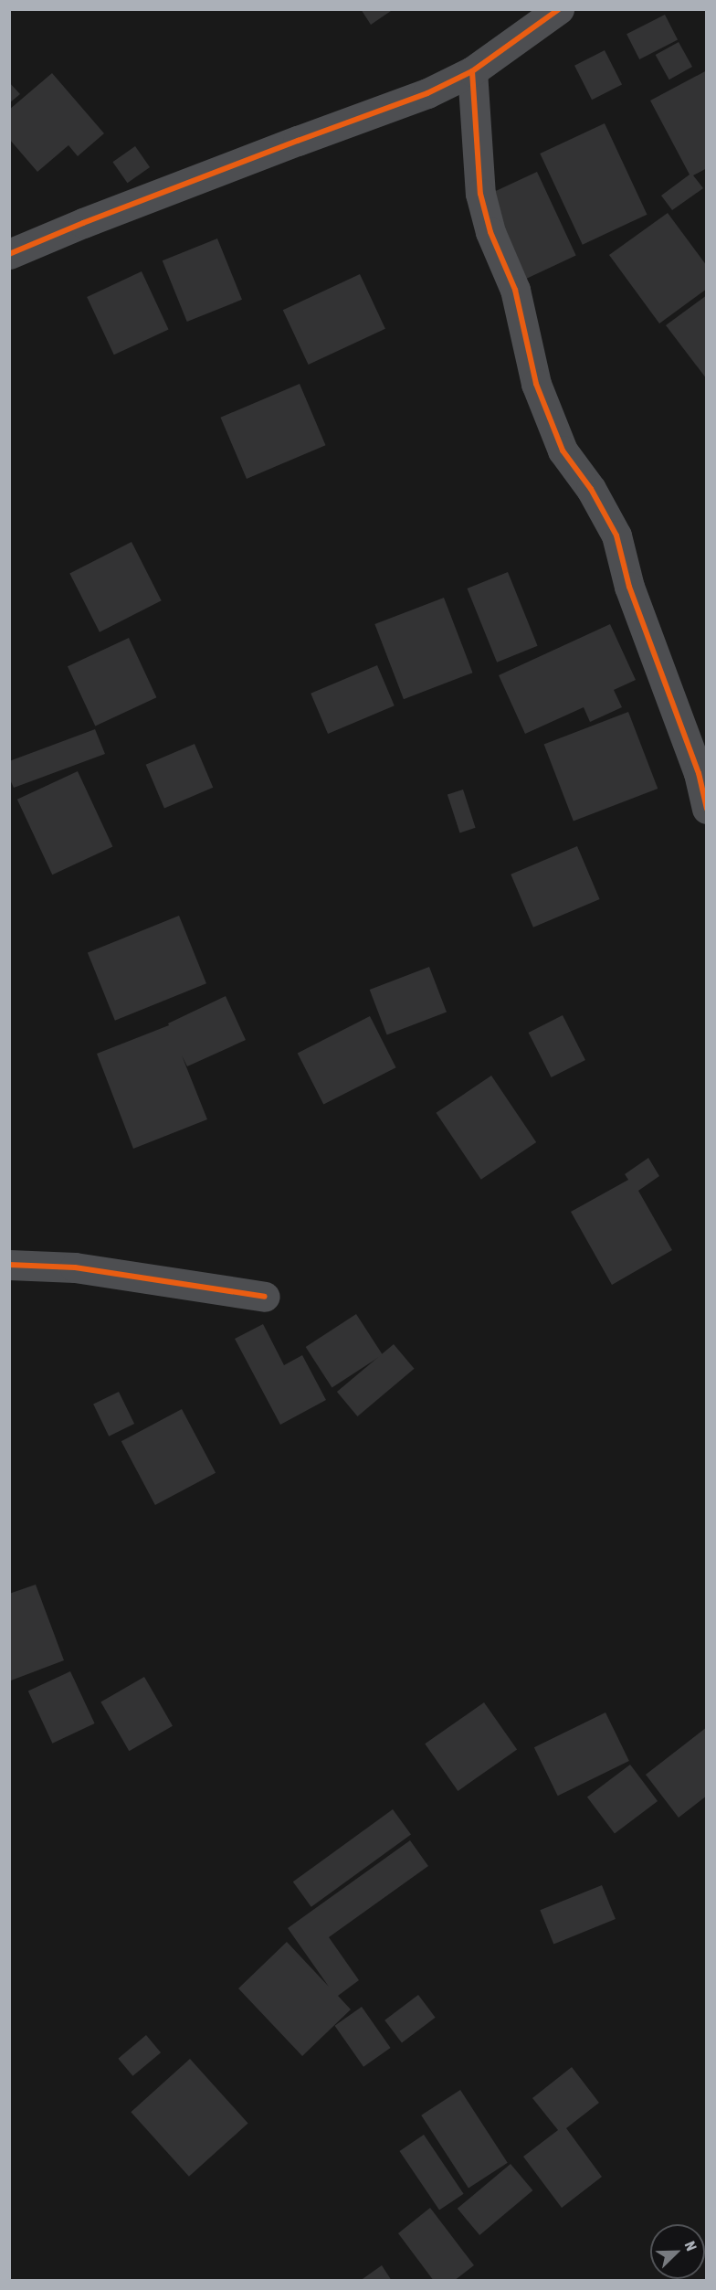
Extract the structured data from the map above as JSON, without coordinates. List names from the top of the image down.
{
  "north": "top right"
}
